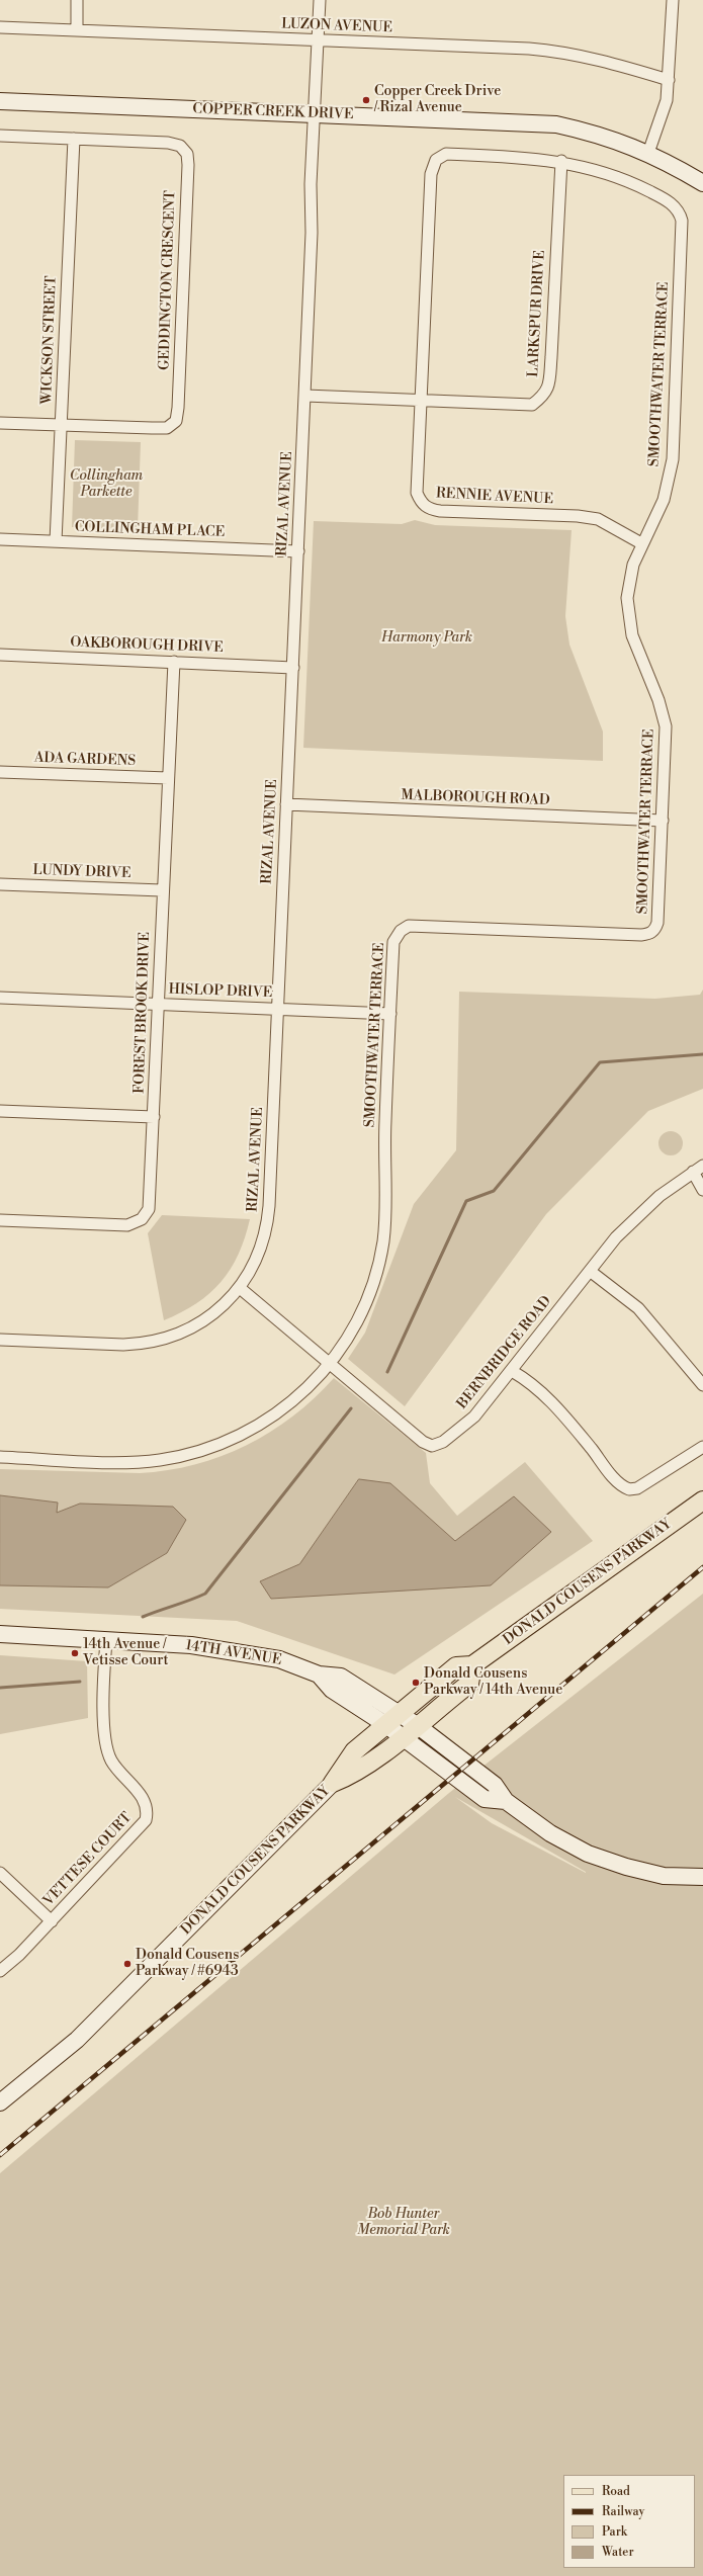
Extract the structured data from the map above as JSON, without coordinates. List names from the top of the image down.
{
  "streets": {
    "main road": ["DONALD COUSENS PARKWAY"],
    "street": [
      "LUZON AVENUE",
      "COPPER CREEK DRIVE",
      "GEDDINGTON CRESCENT",
      "LARKSPUR DRIVE",
      "WICKSON STREET",
      "SMOOTHWATER TERRACE",
      "RENNIE AVENUE",
      "RIZAL AVENUE",
      "COLLINGHAM PLACE",
      "OAKBOROUGH DRIVE",
      "ADA GARDENS",
      "MALBOROUGH ROAD",
      "LUNDY DRIVE",
      "HISLOP DRIVE",
      "FOREST BROOK DRIVE",
      "BERNBRIDGE ROAD",
      "14TH AVENUE",
      "VETTESE COURT"
    ]
  },
  "crossings": [
    ["LUZON AVENUE", "RIZAL AVENUE"],
    ["COPPER CREEK DRIVE", "RIZAL AVENUE"],
    ["GEDDINGTON CRESCENT", "WICKSON STREET"],
    ["LARKSPUR DRIVE", "SMOOTHWATER TERRACE"],
    ["LARKSPUR DRIVE", "RENNIE AVENUE"],
    ["LARKSPUR DRIVE", "RIZAL AVENUE"],
    ["WICKSON STREET", "COLLINGHAM PLACE"],
    ["SMOOTHWATER TERRACE", "RENNIE AVENUE"],
    ["SMOOTHWATER TERRACE", "MALBOROUGH ROAD"],
    ["SMOOTHWATER TERRACE", "HISLOP DRIVE"],
    ["SMOOTHWATER TERRACE", "BERNBRIDGE ROAD"],
    ["RIZAL AVENUE", "COLLINGHAM PLACE"],
    ["RIZAL AVENUE", "OAKBOROUGH DRIVE"],
    ["RIZAL AVENUE", "MALBOROUGH ROAD"],
    ["RIZAL AVENUE", "HISLOP DRIVE"],
    ["RIZAL AVENUE", "BERNBRIDGE ROAD"],
    ["OAKBOROUGH DRIVE", "FOREST BROOK DRIVE"],
    ["ADA GARDENS", "FOREST BROOK DRIVE"],
    ["LUNDY DRIVE", "FOREST BROOK DRIVE"],
    ["HISLOP DRIVE", "FOREST BROOK DRIVE"],
    ["DONALD COUSENS PARKWAY", "14TH AVENUE"],
    ["14TH AVENUE", "VETTESE COURT"]
  ],
  "parks": ["Collingham Parkette", "Harmony Park", "Bob Hunter Memorial Park"],
  "places": [
    "Copper Creek Drive / Rizal Avenue",
    "14th Avenue / Vetisse Court",
    "Donald Cousens Parkway / 14th Avenue",
    "Donald Cousens Parkway / #6943"
  ],
  "legend": [
    "Road",
    "Railway",
    "Park",
    "Water"
  ]
}
